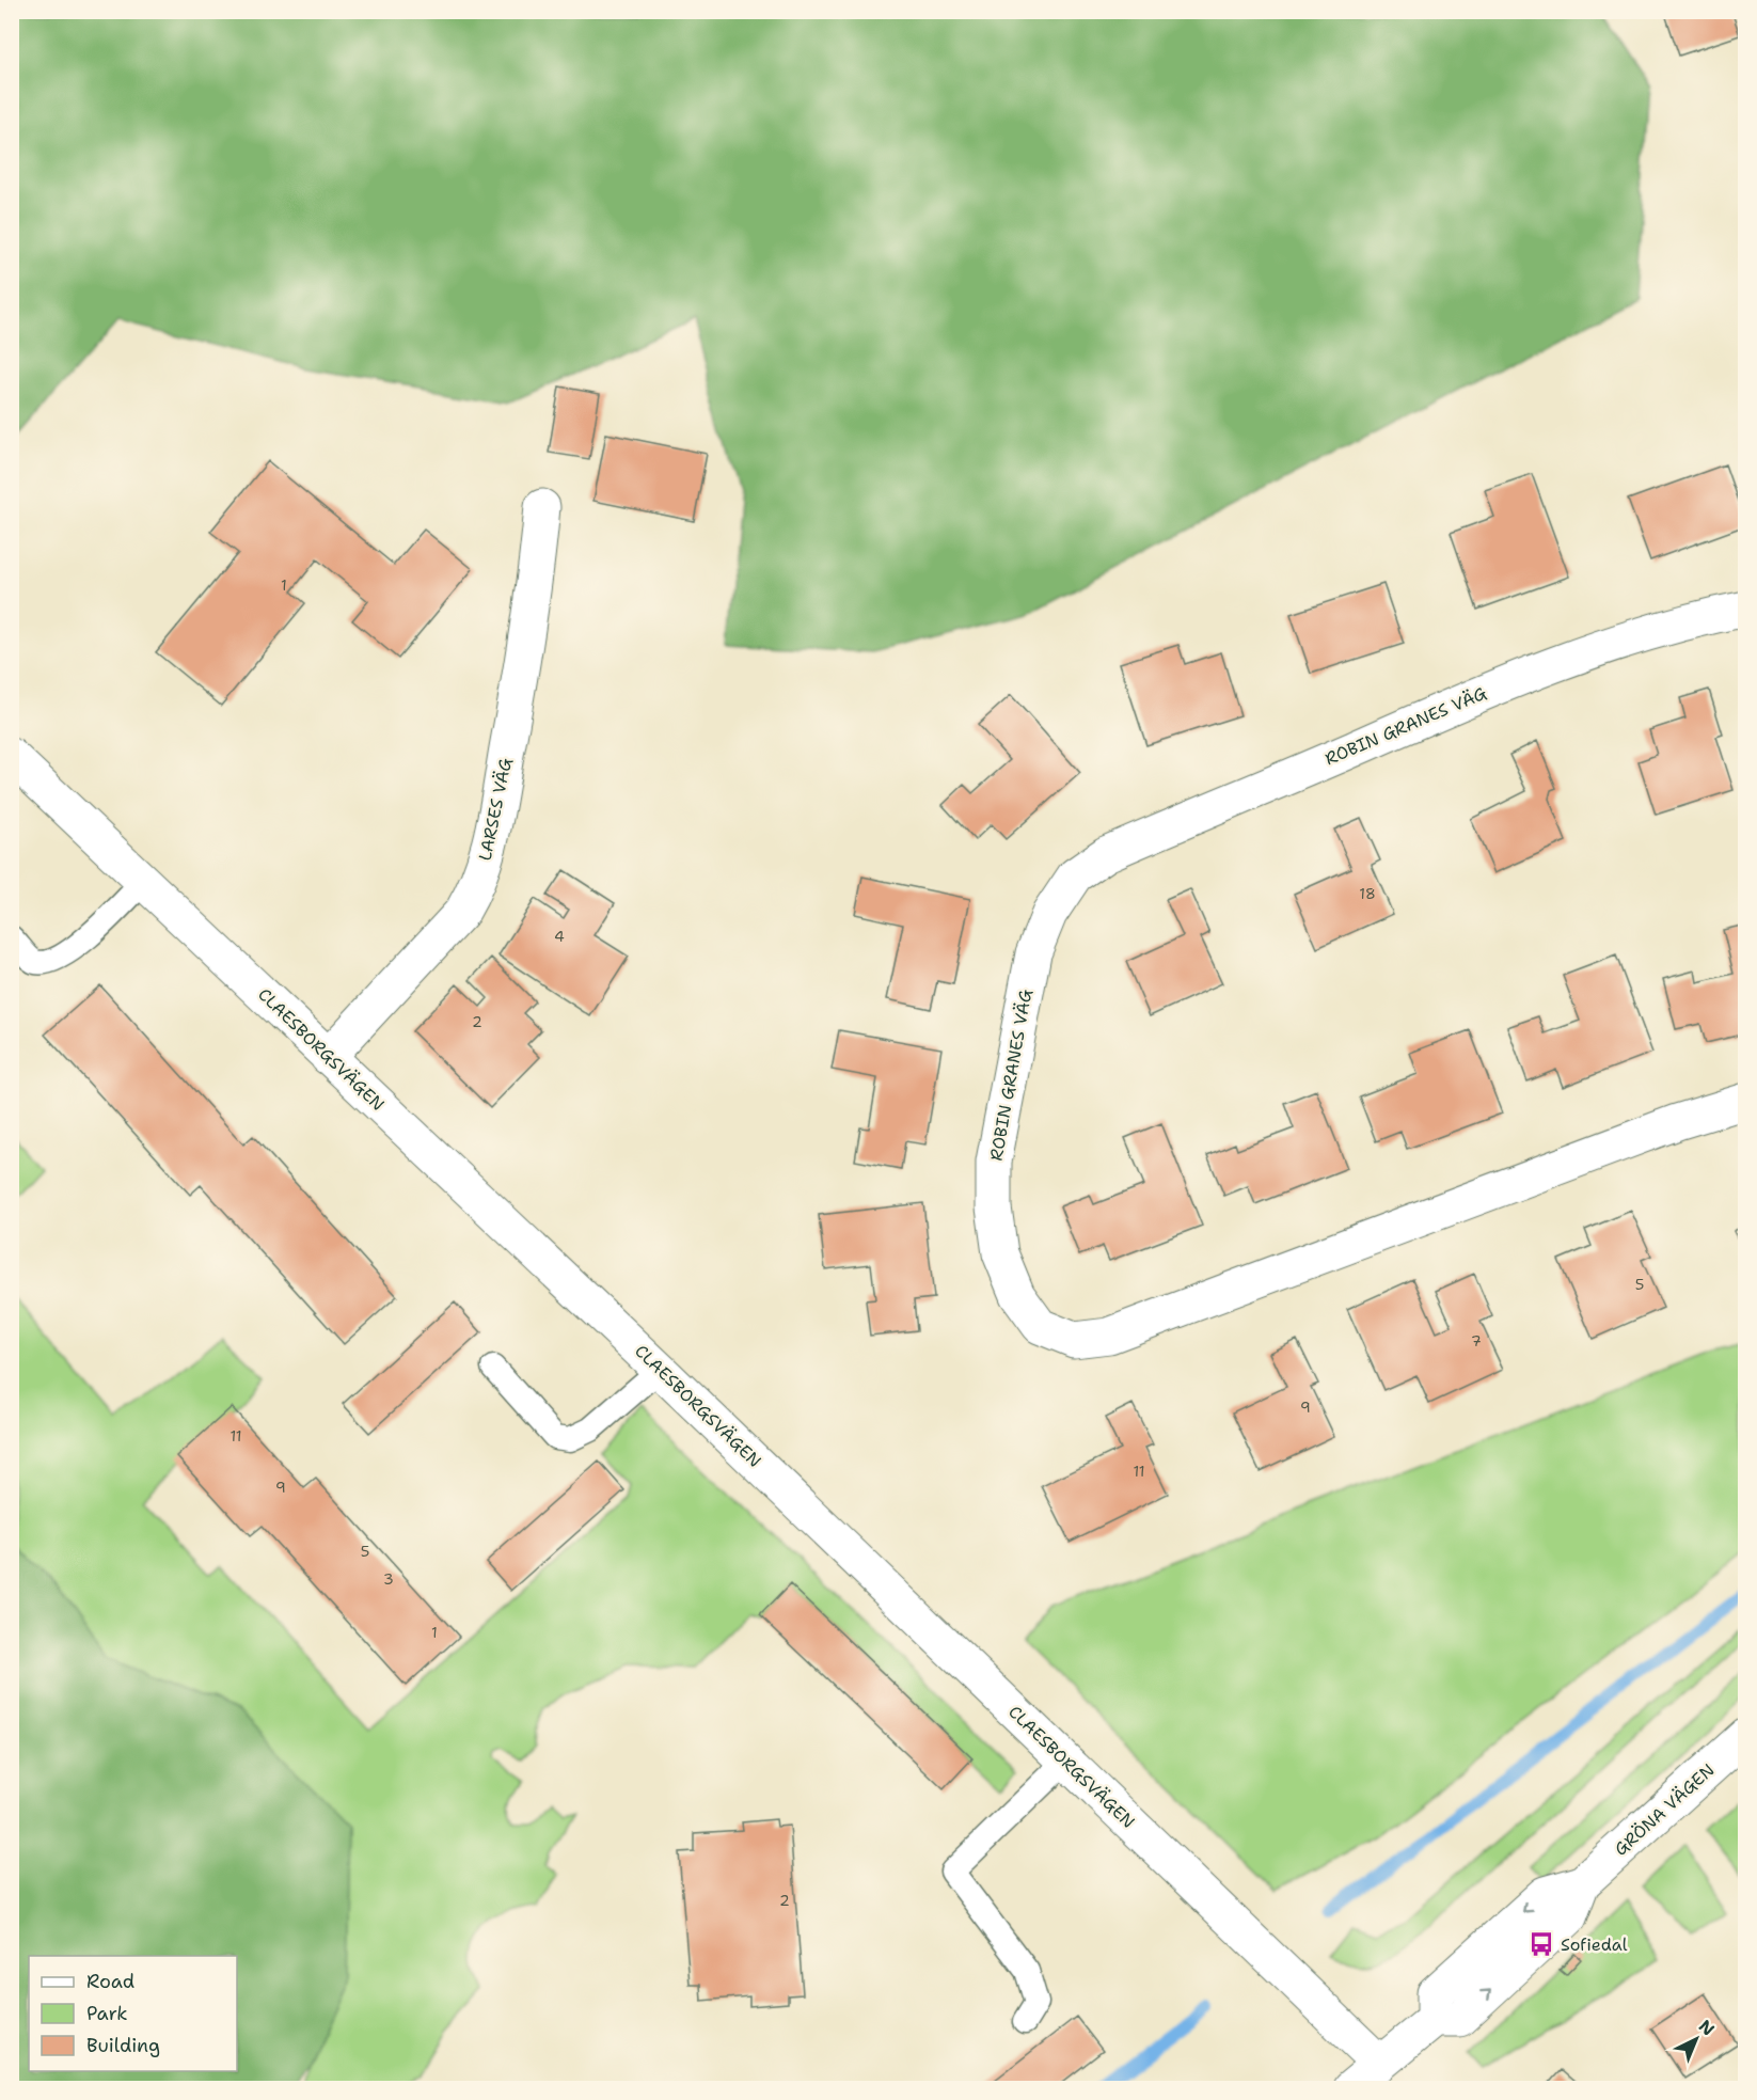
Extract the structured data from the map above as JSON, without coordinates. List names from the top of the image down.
{
  "streets": {
    "street": [
      "ROBIN GRANES VÄG",
      "LARSES VÄG",
      "CLAESBORGSVÄGEN",
      "GRÖNA VÄGEN"
    ]
  },
  "crossings": [
    ["LARSES VÄG", "CLAESBORGSVÄGEN"],
    ["CLAESBORGSVÄGEN", "GRÖNA VÄGEN"]
  ],
  "places": {
    "bus stop": ["Sofiedal"]
  },
  "house_numbers": [
    "1",
    "18",
    "4",
    "2",
    "5",
    "7",
    "9",
    "11",
    "11",
    "9",
    "5",
    "3",
    "1",
    "2"
  ],
  "legend": ["Road", "Park", "Building"],
  "north": "top right"
}
